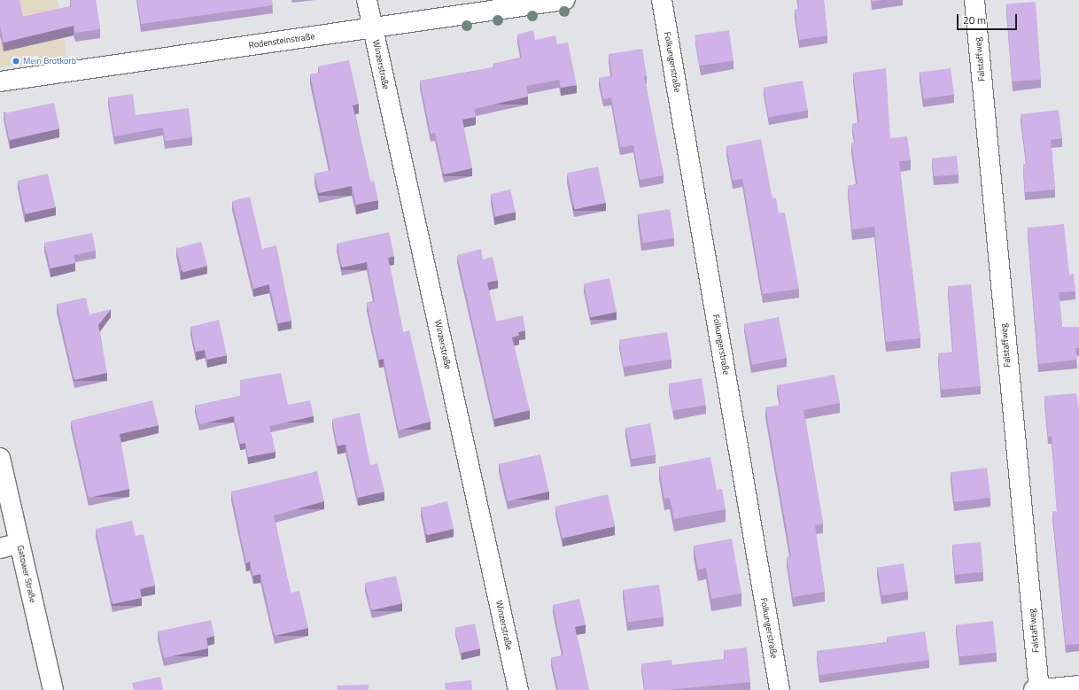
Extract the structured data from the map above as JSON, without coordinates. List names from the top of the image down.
{
  "streets": {
    "street": [
      "Rodensteinstraße",
      "Falstaffweg",
      "Folkungerstraße",
      "Winzerstraße",
      "Gatower Straße"
    ]
  },
  "crossings": [
    ["Rodensteinstraße", "Winzerstraße"]
  ],
  "places": ["Mein Brotkorb"],
  "scale_bar": "20 m"
}
